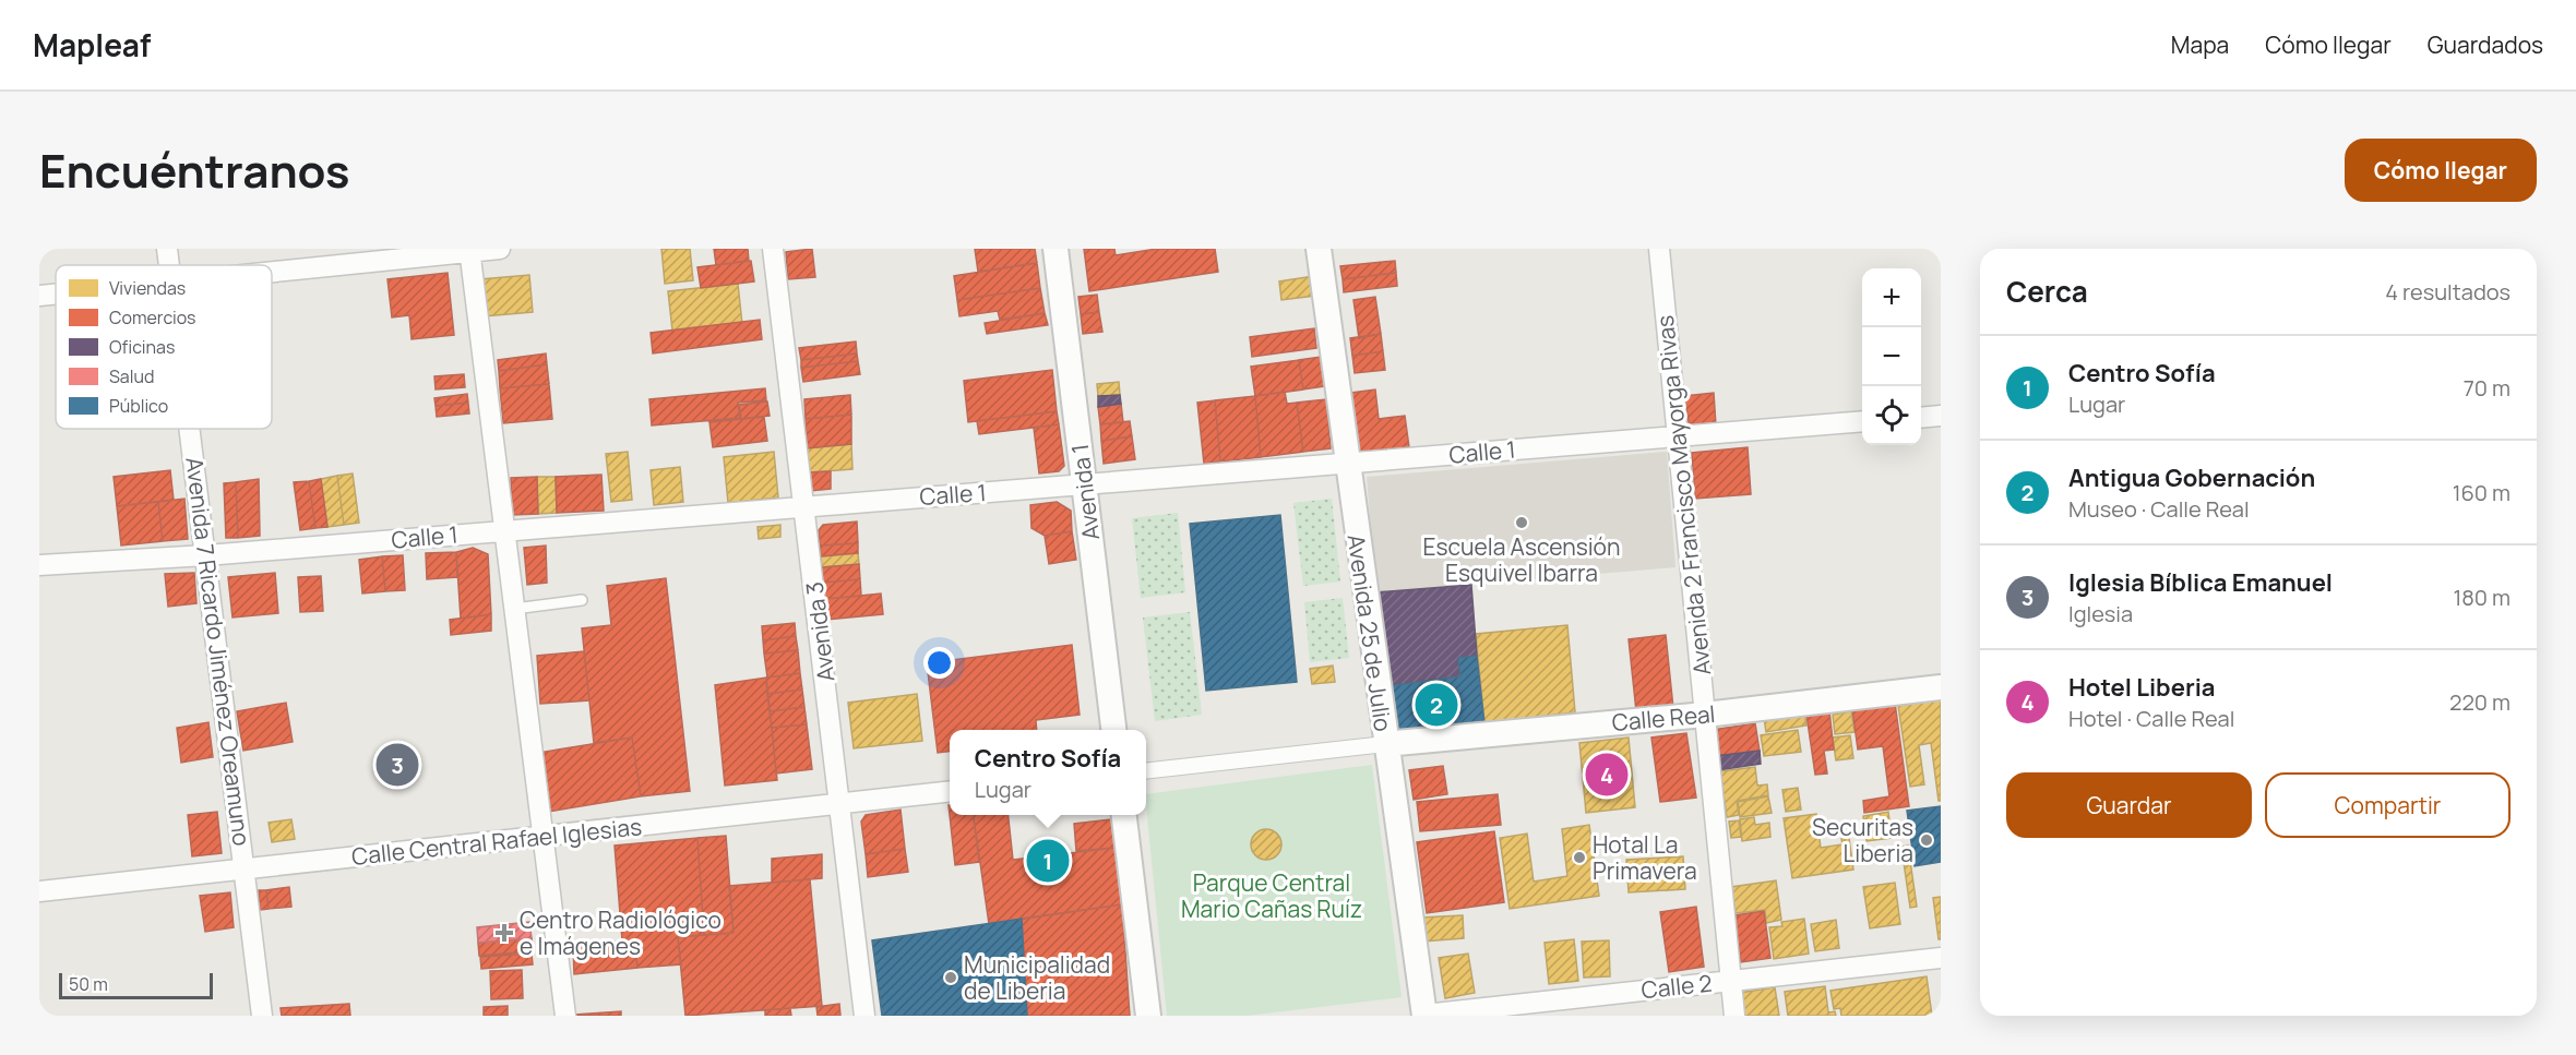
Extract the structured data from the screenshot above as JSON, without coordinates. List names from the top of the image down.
{
  "streets": {
    "street": [
      "Calle 1",
      "Avenida 1",
      "Avenida 2 Francisco Mayorga Rivas",
      "Avenida 3",
      "Avenida 25 de Julio",
      "Avenida 7 Ricardo Jiménez Oreamuno",
      "Calle Real",
      "Calle Central Rafael Iglesias",
      "Calle 2"
    ]
  },
  "crossings": [
    ["Calle 1", "Avenida 1"],
    ["Calle 1", "Avenida 2 Francisco Mayorga Rivas"],
    ["Calle 1", "Avenida 3"],
    ["Calle 1", "Avenida 25 de Julio"],
    ["Calle 1", "Avenida 7 Ricardo Jiménez Oreamuno"],
    ["Avenida 2 Francisco Mayorga Rivas", "Calle Real"],
    ["Avenida 2 Francisco Mayorga Rivas", "Calle 2"],
    ["Avenida 3", "Calle Central Rafael Iglesias"],
    ["Avenida 25 de Julio", "Calle Real"],
    ["Avenida 25 de Julio", "Calle 2"],
    ["Avenida 7 Ricardo Jiménez Oreamuno", "Calle Central Rafael Iglesias"]
  ],
  "parks": ["Parque Central Mario Cañas Ruíz"],
  "places": {
    "other": [
      "Escuela Ascensión Esquivel Ibarra",
      "Securitas Liberia",
      "Hotal La Primavera",
      "Municipalidad de Liberia"
    ],
    "health": ["Centro Radiológico e Imágenes"]
  },
  "legend": [
    "Viviendas",
    "Comercios",
    "Oficinas",
    "Salud",
    "Público"
  ],
  "scale_bar": "50 m",
  "page": {
    "header": "Mapleaf",
    "nav": ["Mapa", "Cómo llegar", "Guardados"],
    "title": "Encuéntranos",
    "buttons": [
      "Cómo llegar",
      ["Guardar", "Compartir"]
    ],
    "heading": ["Cerca", "4 resultados"],
    "map_buttons": ["+", "−"],
    "list": [
      {
        "mark": "1",
        "name": "Centro Sofía",
        "note": "Lugar",
        "value": "70 m"
      },
      {
        "mark": "2",
        "name": "Antigua Gobernación",
        "note": "Museo · Calle Real",
        "value": "160 m"
      },
      {
        "mark": "3",
        "name": "Iglesia Bíblica Emanuel",
        "note": "Iglesia",
        "value": "180 m"
      },
      {
        "mark": "4",
        "name": "Hotel Liberia",
        "note": "Hotel · Calle Real",
        "value": "220 m"
      }
    ],
    "pins": [
      "2",
      "3",
      "4",
      "1"
    ],
    "popup": ["Centro Sofía", "Lugar"],
    "scale": "50 m"
  }
}
